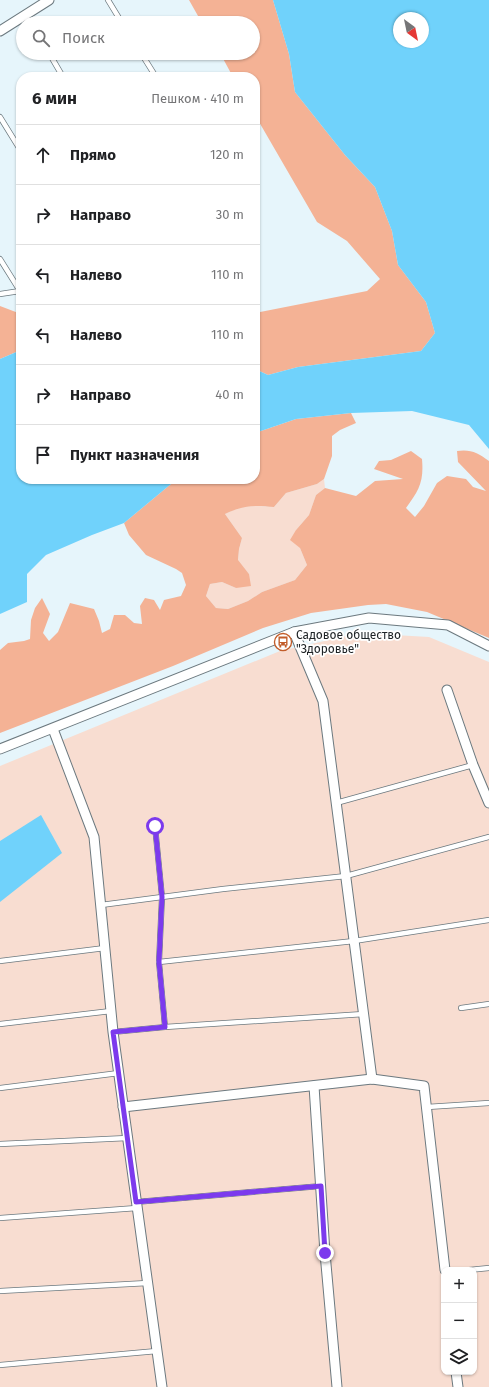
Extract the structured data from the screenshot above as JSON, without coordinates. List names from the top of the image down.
{
  "places": {
    "bus stop": ["Садовое общество \"Здоровье\""]
  },
  "north": "bottom right",
  "page": {
    "search": "Поиск",
    "heading": ["6 мин", "Пешком · 410 m"],
    "list": [
      ["Прямо", "120 m"],
      ["Направо", "30 m"],
      ["Налево", "110 m"],
      ["Налево", "110 m"],
      ["Направо", "40 m"],
      "Пункт назначения"
    ],
    "map_buttons": ["+", "−"]
  }
}
